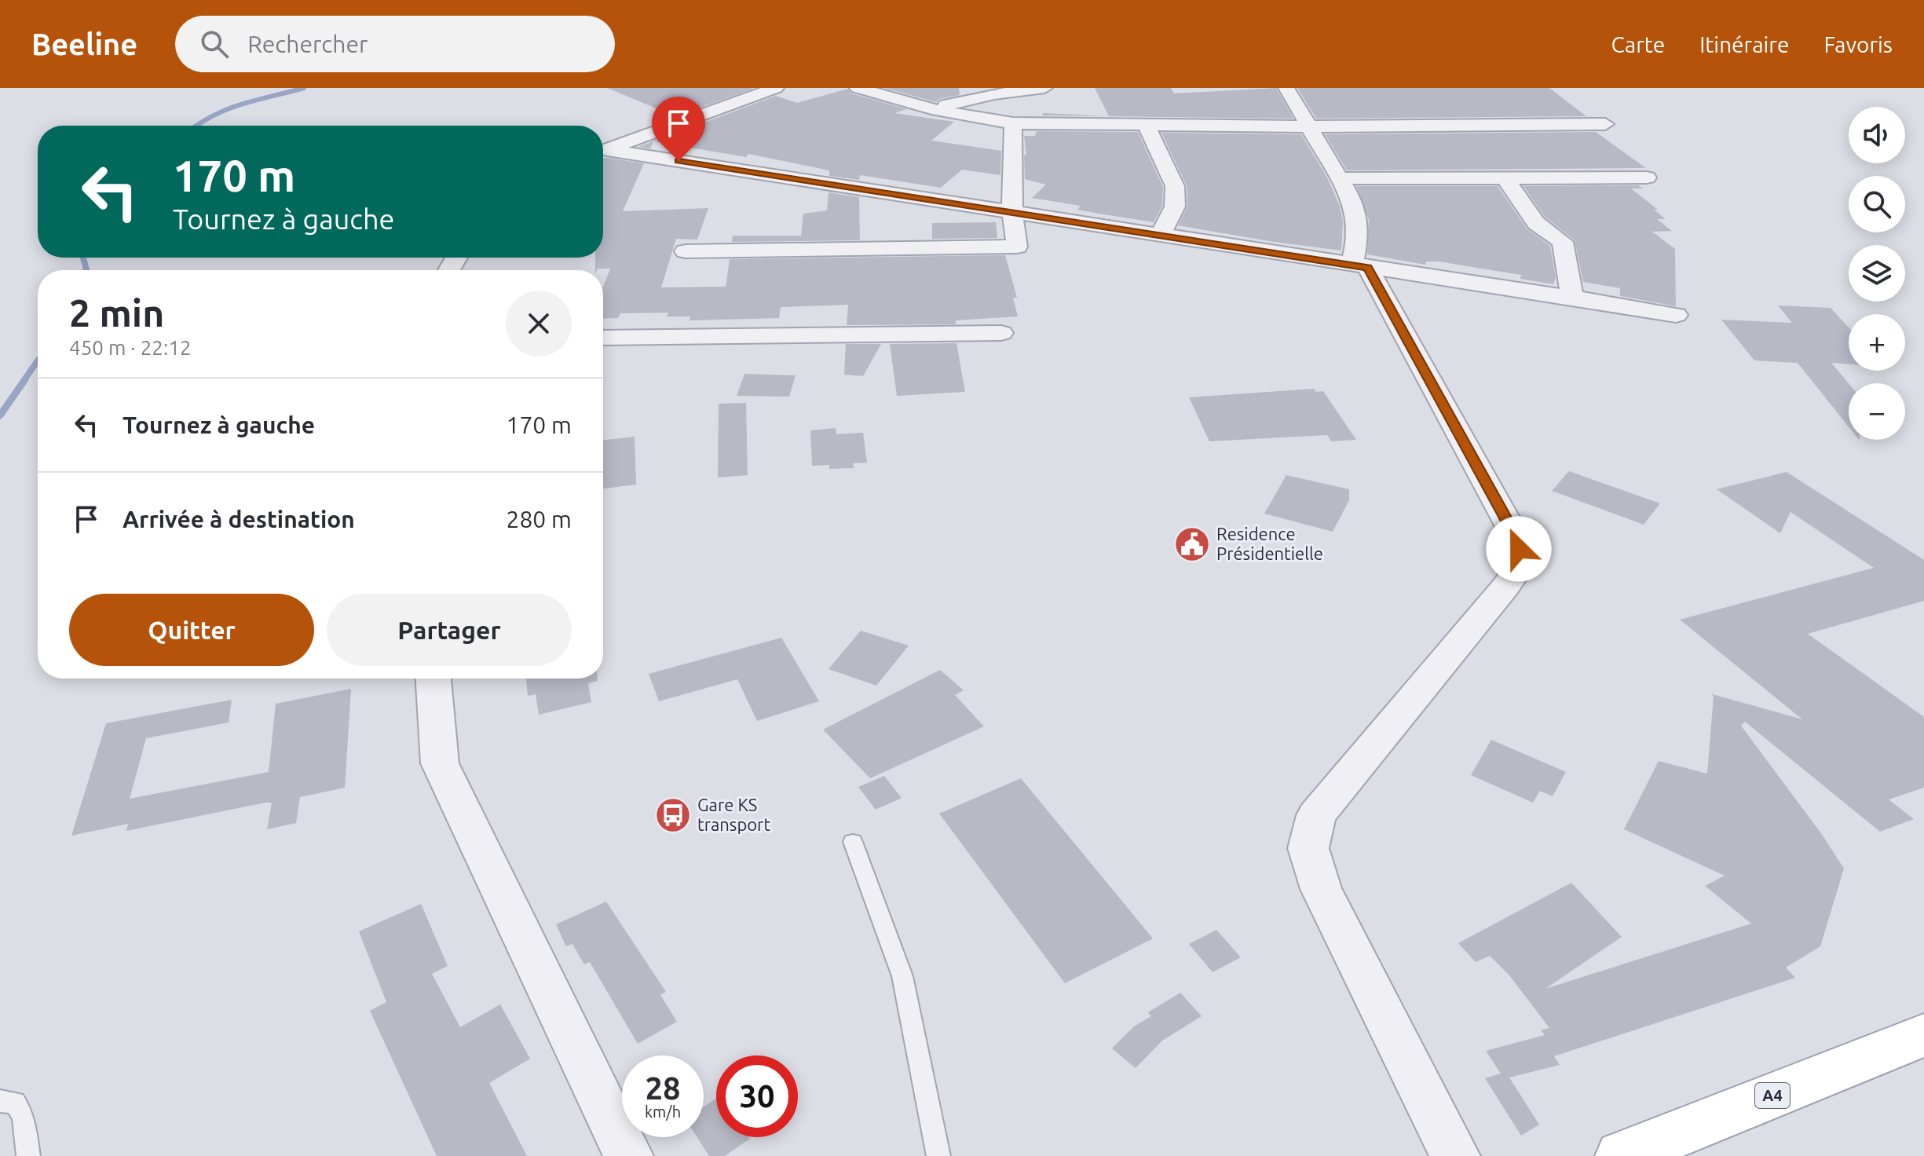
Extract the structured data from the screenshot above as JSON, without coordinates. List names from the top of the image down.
{
  "streets": {
    "main road": ["A4"]
  },
  "places": {
    "public building": ["Residence Présidentielle"],
    "bus stop": ["Gare KS transport"]
  },
  "page": {
    "header": "Beeline",
    "search": "Rechercher",
    "nav": ["Carte", "Itinéraire", "Favoris"],
    "map_buttons": ["+", "−"],
    "turn": ["170 m", "Tournez à gauche"],
    "heading": ["2 min", "450 m · 22:12"],
    "list": [
      {
        "name": "Tournez à gauche",
        "value": "170 m"
      },
      {
        "name": "Arrivée à destination",
        "value": "280 m"
      }
    ],
    "buttons": ["Quitter", "Partager"],
    "speed": "28 km/h",
    "limit": "30"
  }
}
